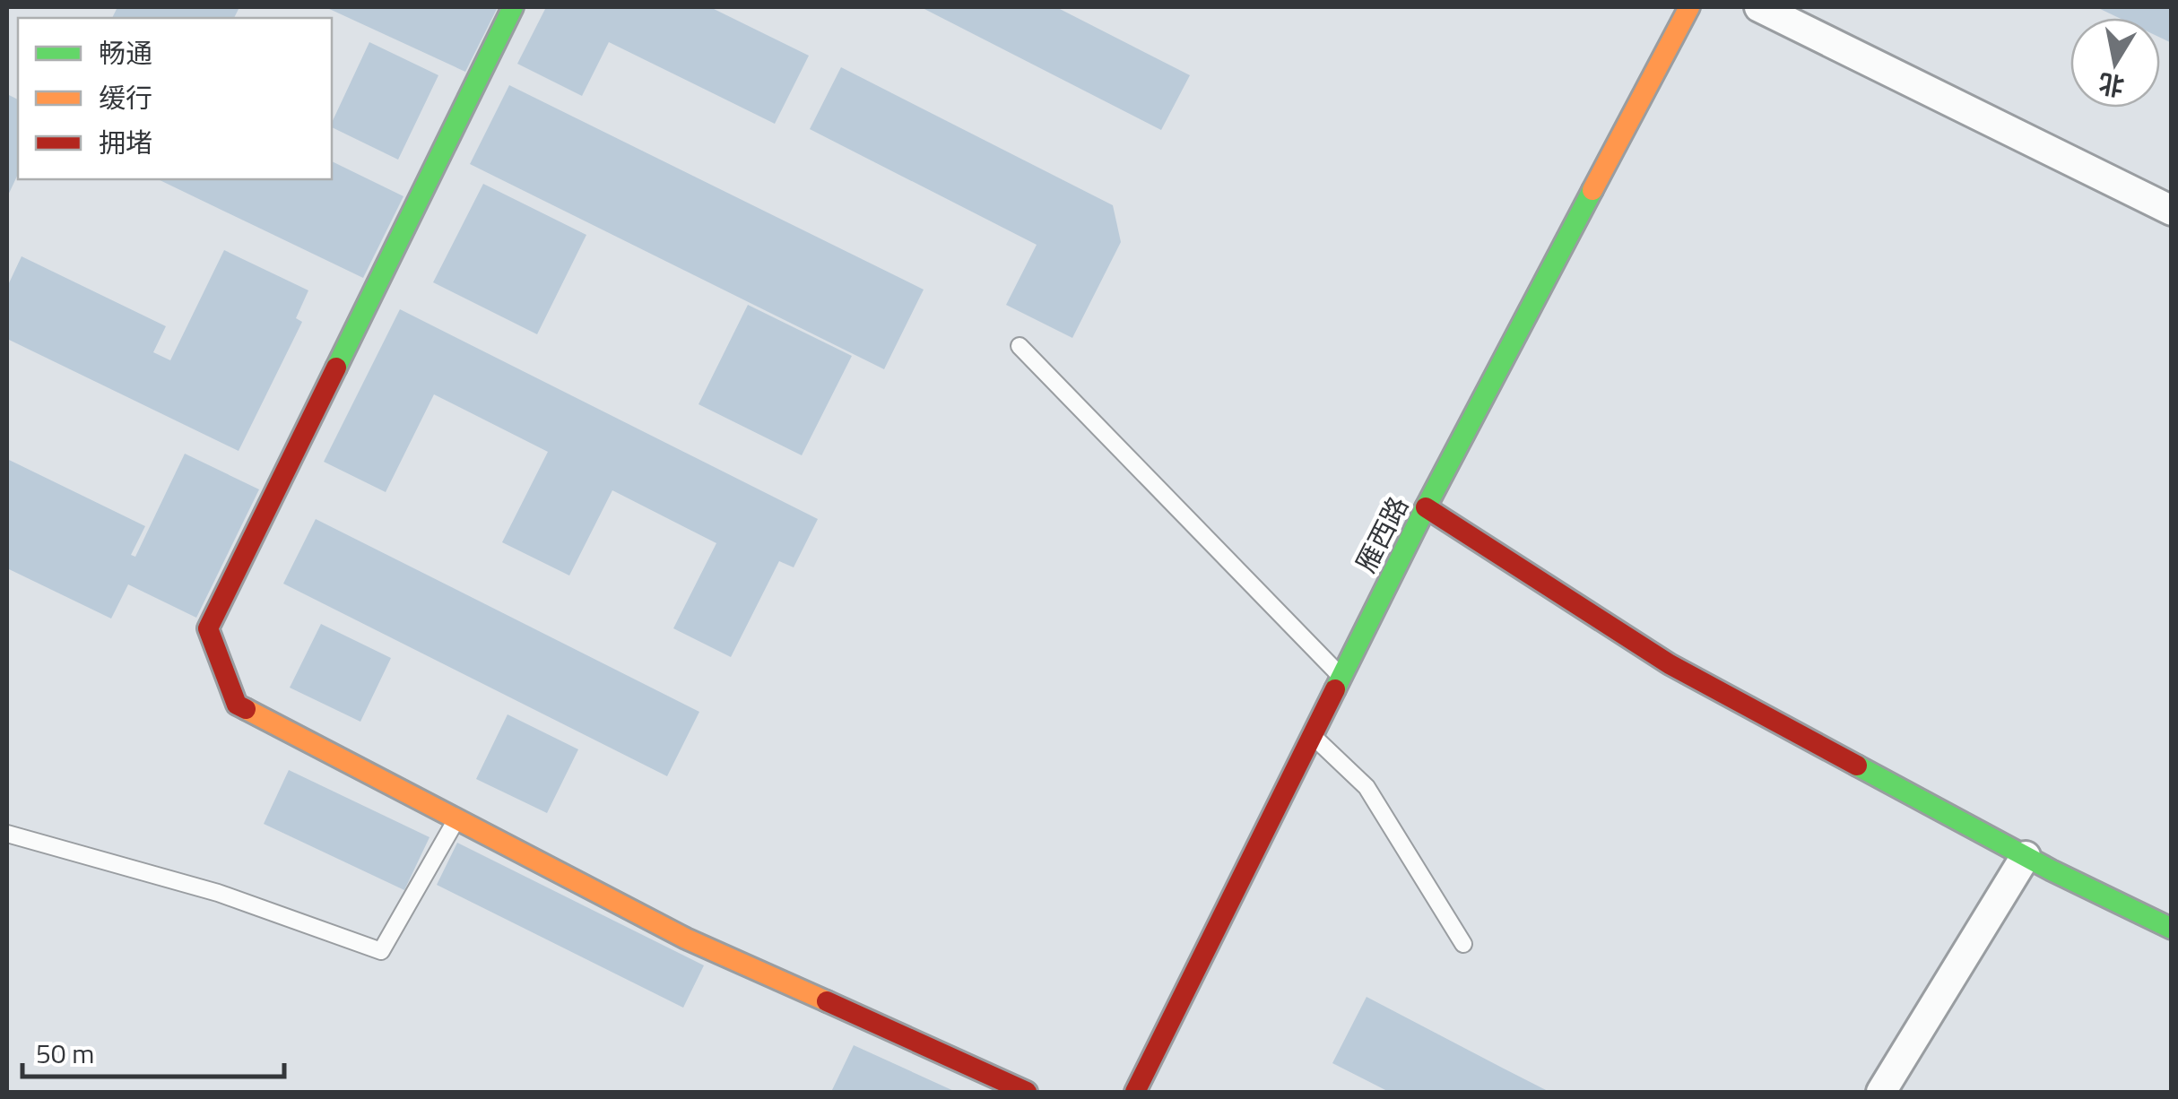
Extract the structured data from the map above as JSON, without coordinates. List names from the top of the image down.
{
  "streets": {
    "street": ["雁西路"]
  },
  "legend": ["畅通", "缓行", "拥堵"],
  "scale_bar": "50 m",
  "north": "bottom"
}
